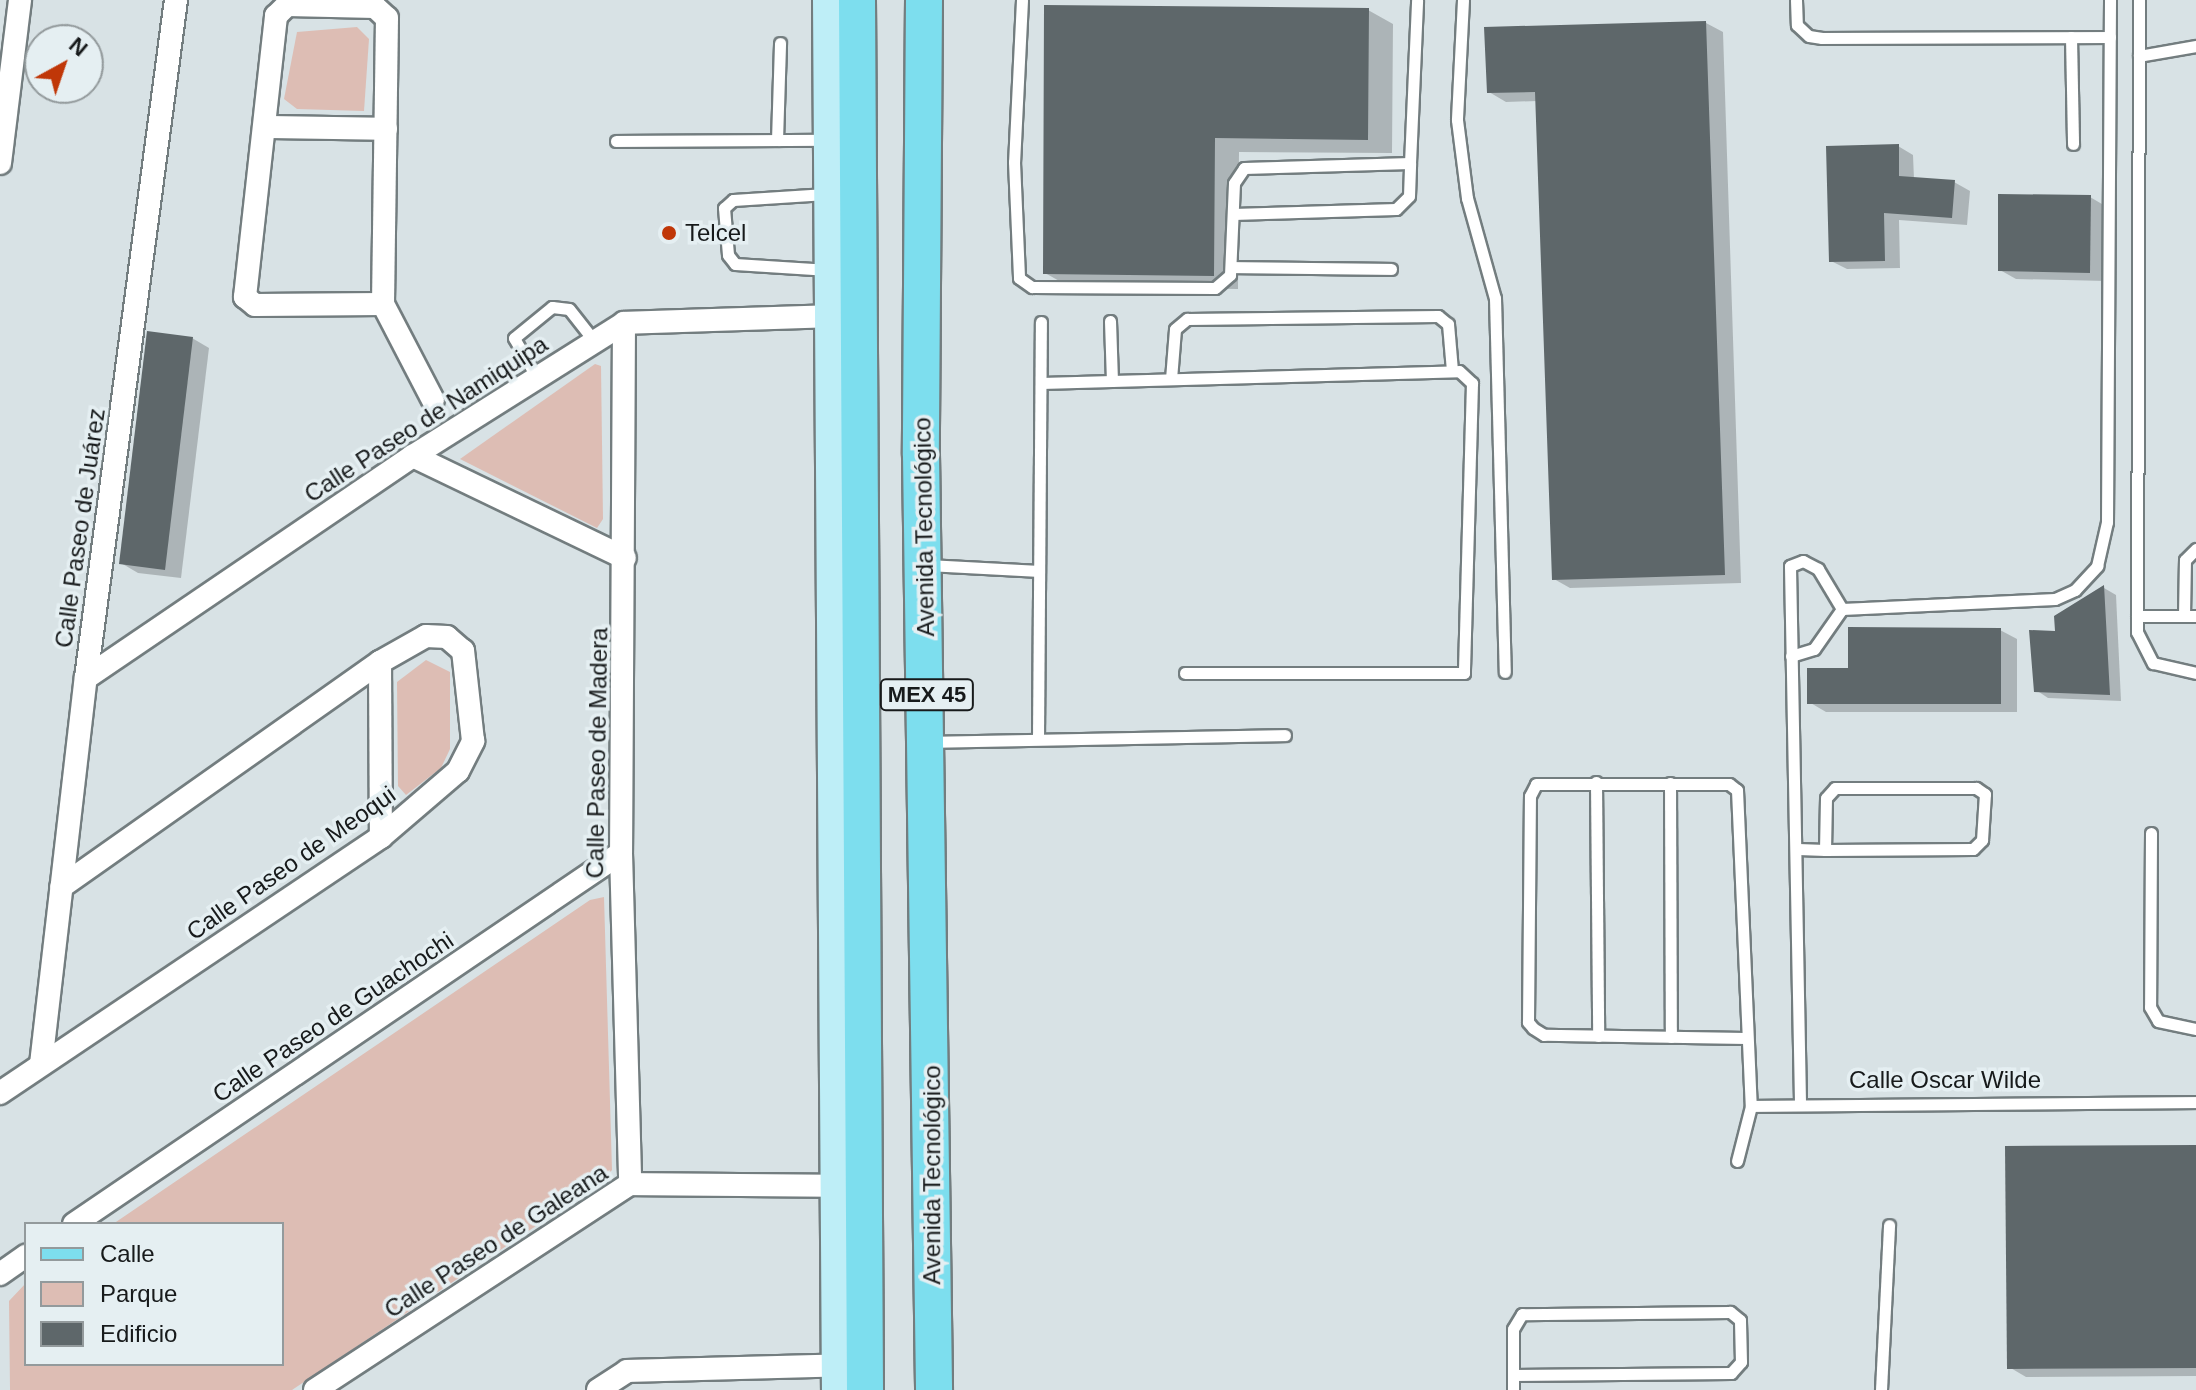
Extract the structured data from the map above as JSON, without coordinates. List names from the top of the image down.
{
  "streets": {
    "main road": ["Avenida Tecnológico", "MEX 45"],
    "street": [
      "Calle Paseo de Namiquipa",
      "Calle Paseo de Juárez",
      "Calle Paseo de Madera",
      "Calle Paseo de Meoqui",
      "Calle Paseo de Guachochi",
      "Calle Paseo de Galeana"
    ],
    "lane": ["Calle Oscar Wilde"]
  },
  "crossings": [
    ["Calle Paseo de Namiquipa", "Calle Paseo de Juárez"],
    ["Calle Paseo de Namiquipa", "Calle Paseo de Madera"],
    ["Calle Paseo de Juárez", "Calle Paseo de Meoqui"],
    ["MEX 45", "Calle Paseo de Galeana"],
    ["Calle Paseo de Madera", "Calle Paseo de Guachochi"],
    ["Calle Paseo de Madera", "Calle Paseo de Galeana"]
  ],
  "places": ["Telcel"],
  "legend": ["Calle", "Parque", "Edificio"],
  "north": "top right"
}
